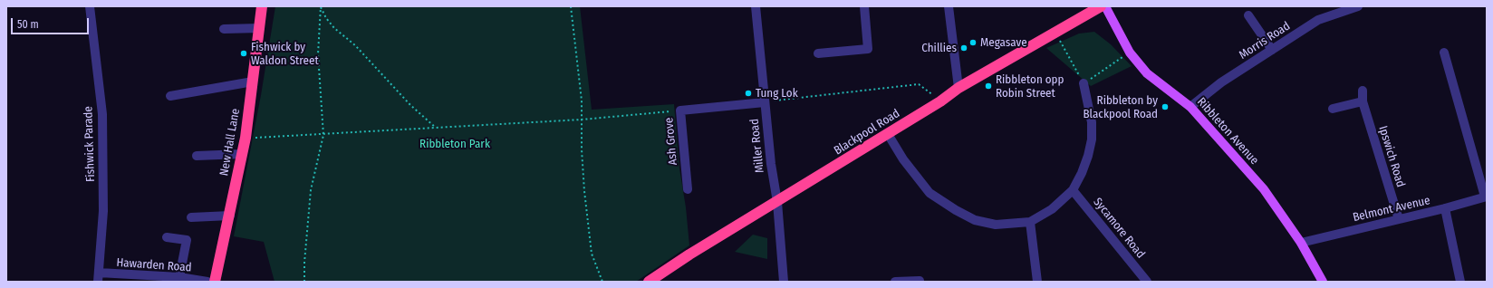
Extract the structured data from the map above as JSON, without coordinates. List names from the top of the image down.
{
  "streets": {
    "highway": ["Blackpool Road", "New Hall Lane"],
    "main road": ["Ribbleton Avenue"],
    "street": [
      "Morris Road",
      "Ash Grove",
      "Fishwick Parade",
      "Miller Road",
      "Ipswich Road",
      "Belmont Avenue",
      "Sycamore Road",
      "Hawarden Road"
    ]
  },
  "crossings": [
    ["Morris Road", "Ribbleton Avenue"],
    ["Ribbleton Avenue", "Belmont Avenue"],
    ["Blackpool Road", "Miller Road"],
    ["Ash Grove", "Miller Road"],
    ["Fishwick Parade", "Hawarden Road"],
    ["Ipswich Road", "Belmont Avenue"]
  ],
  "parks": ["Ribbleton Park"],
  "places": [
    "Megasave",
    "Chillies",
    "Fishwick by Waldon Street",
    "Ribbleton opp Robin Street",
    "Tung Lok",
    "Ribbleton by Blackpool Road"
  ],
  "scale_bar": "50 m"
}
